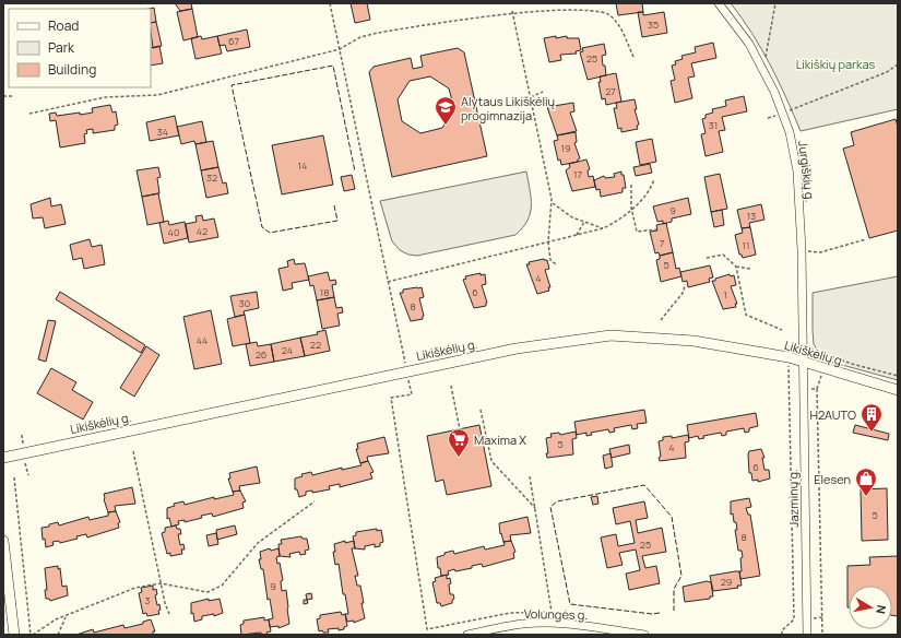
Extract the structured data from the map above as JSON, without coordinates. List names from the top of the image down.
{
  "streets": {
    "street": [
      "Jurgiškių g.",
      "Likiškėlių g.",
      "Jazminų g.",
      "Volungės g."
    ]
  },
  "crossings": [
    ["Jurgiškių g.", "Likiškėlių g."],
    ["Jurgiškių g.", "Jazminų g."],
    ["Likiškėlių g.", "Jazminų g."]
  ],
  "parks": ["Likiškių parkas"],
  "places": {
    "school or university": ["Alytaus Likiškėlių progimnazija"],
    "building": ["H2AUTO"],
    "supermarket": ["Maxima X"],
    "shop": ["Elesen"]
  },
  "house_numbers": [
    "35",
    "67",
    "25",
    "27",
    "31",
    "34",
    "19",
    "14",
    "17",
    "32",
    "9",
    "13",
    "42",
    "40",
    "7",
    "11",
    "5",
    "4",
    "18",
    "6",
    "1",
    "30",
    "8",
    "44",
    "22",
    "24",
    "26",
    "5",
    "4",
    "6",
    "5",
    "8",
    "25",
    "29",
    "9",
    "3"
  ],
  "legend": ["Road", "Park", "Building"],
  "north": "right"
}
